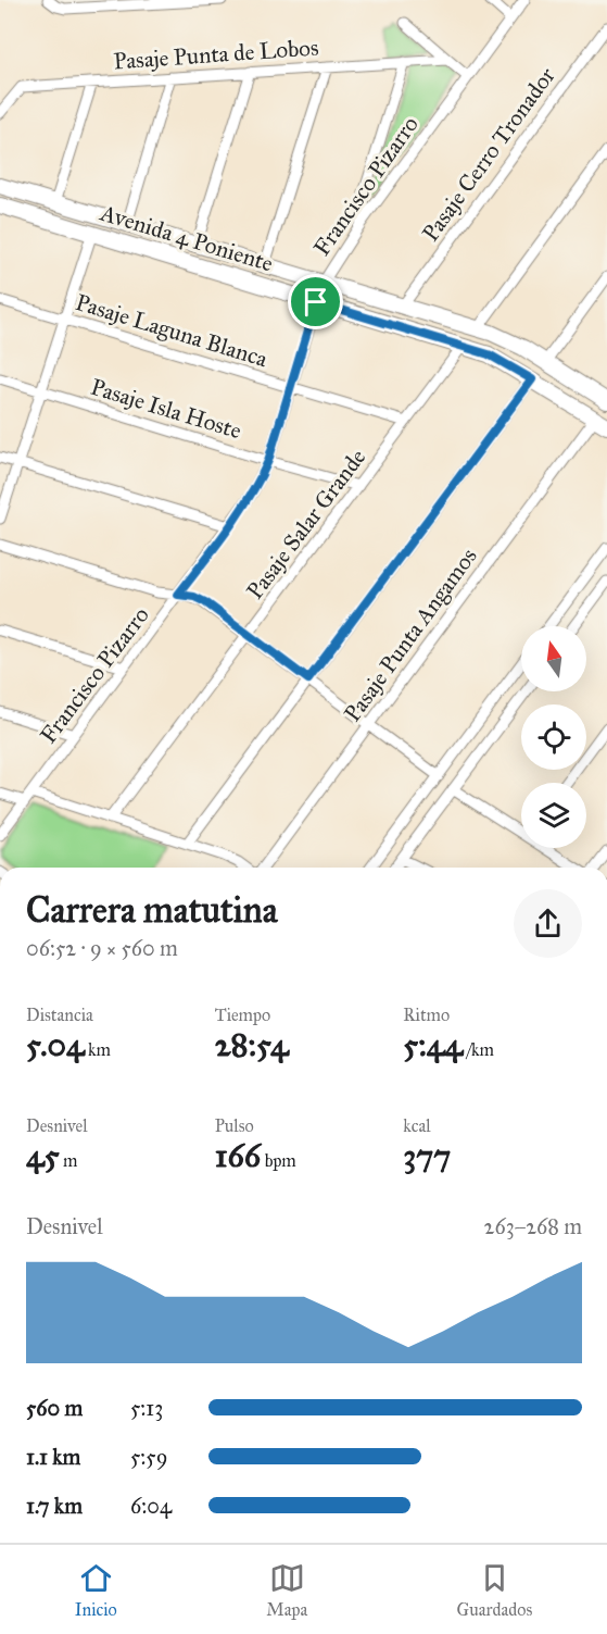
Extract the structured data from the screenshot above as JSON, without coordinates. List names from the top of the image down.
{
  "streets": {
    "street": [
      "Pasaje Punta de Lobos",
      "Pasaje Cerro Tronador",
      "Francisco Pizarro",
      "Avenida 4 Poniente",
      "Pasaje Laguna Blanca",
      "Pasaje Isla Hoste",
      "Pasaje Salar Grande",
      "Pasaje Punta Angamos"
    ]
  },
  "crossings": [
    ["Pasaje Cerro Tronador", "Avenida 4 Poniente"],
    ["Francisco Pizarro", "Avenida 4 Poniente"],
    ["Francisco Pizarro", "Pasaje Laguna Blanca"],
    ["Francisco Pizarro", "Pasaje Isla Hoste"],
    ["Avenida 4 Poniente", "Pasaje Salar Grande"],
    ["Avenida 4 Poniente", "Pasaje Punta Angamos"],
    ["Pasaje Laguna Blanca", "Pasaje Salar Grande"],
    ["Pasaje Isla Hoste", "Pasaje Salar Grande"]
  ],
  "north": "top",
  "page": {
    "heading": ["Carrera matutina", "06:52 · 9 × 560 m"],
    "stats": [
      ["Distancia", "5.04 km"],
      ["Tiempo", "28:54"],
      ["Ritmo", "5:44 /km"],
      ["Desnivel", "45 m"],
      ["Pulso", "166 bpm"],
      ["kcal", "377"]
    ],
    "chart": ["Desnivel", "263–268 m"],
    "list": [
      {
        "name": "560 m",
        "note": "5:13"
      },
      {
        "name": "1.1 km",
        "note": "5:59"
      },
      {
        "name": "1.7 km",
        "note": "6:04"
      }
    ],
    "tabs": ["Inicio", "Mapa", "Guardados"]
  }
}
